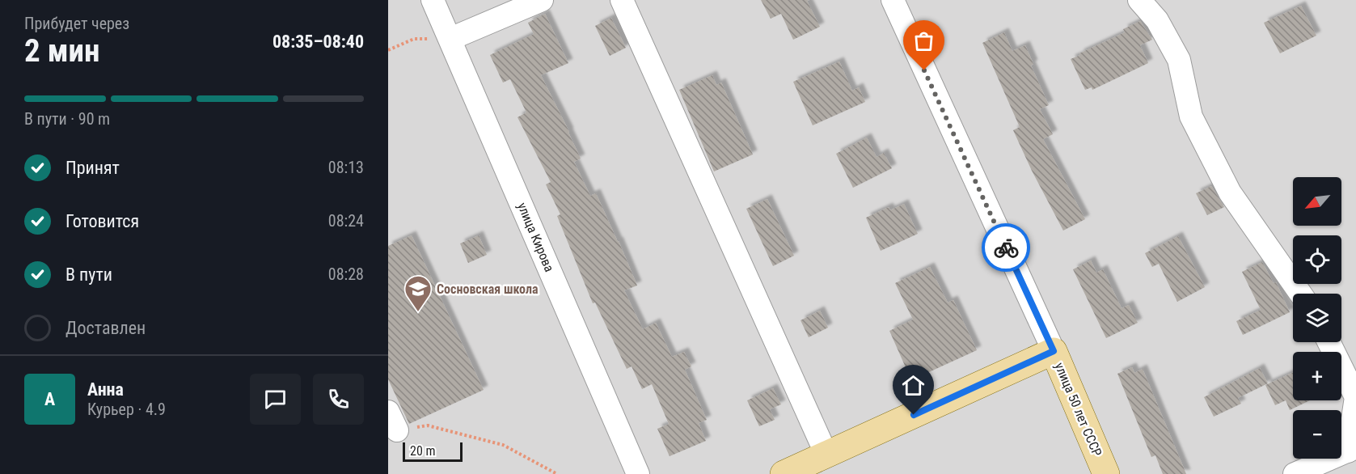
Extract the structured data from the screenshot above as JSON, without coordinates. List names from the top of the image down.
{
  "streets": {
    "main road": ["улица 50 лет СССР"],
    "street": ["улица Кирова"]
  },
  "places": {
    "school or university": ["Сосновская школа"]
  },
  "scale_bar": "20 m",
  "north": "bottom left",
  "page": {
    "heading": ["2 мин", "Прибудет через", "08:35–08:40"],
    "panel": ["Анна", "Курьер · 4.9"],
    "bar": "В пути · 90 m",
    "list": [
      ["Принят", "08:13"],
      ["Готовится", "08:24"],
      ["В пути", "08:28"],
      "Доставлен"
    ],
    "map_buttons": ["+", "−"],
    "round": "А",
    "scale": "20 m"
  }
}
